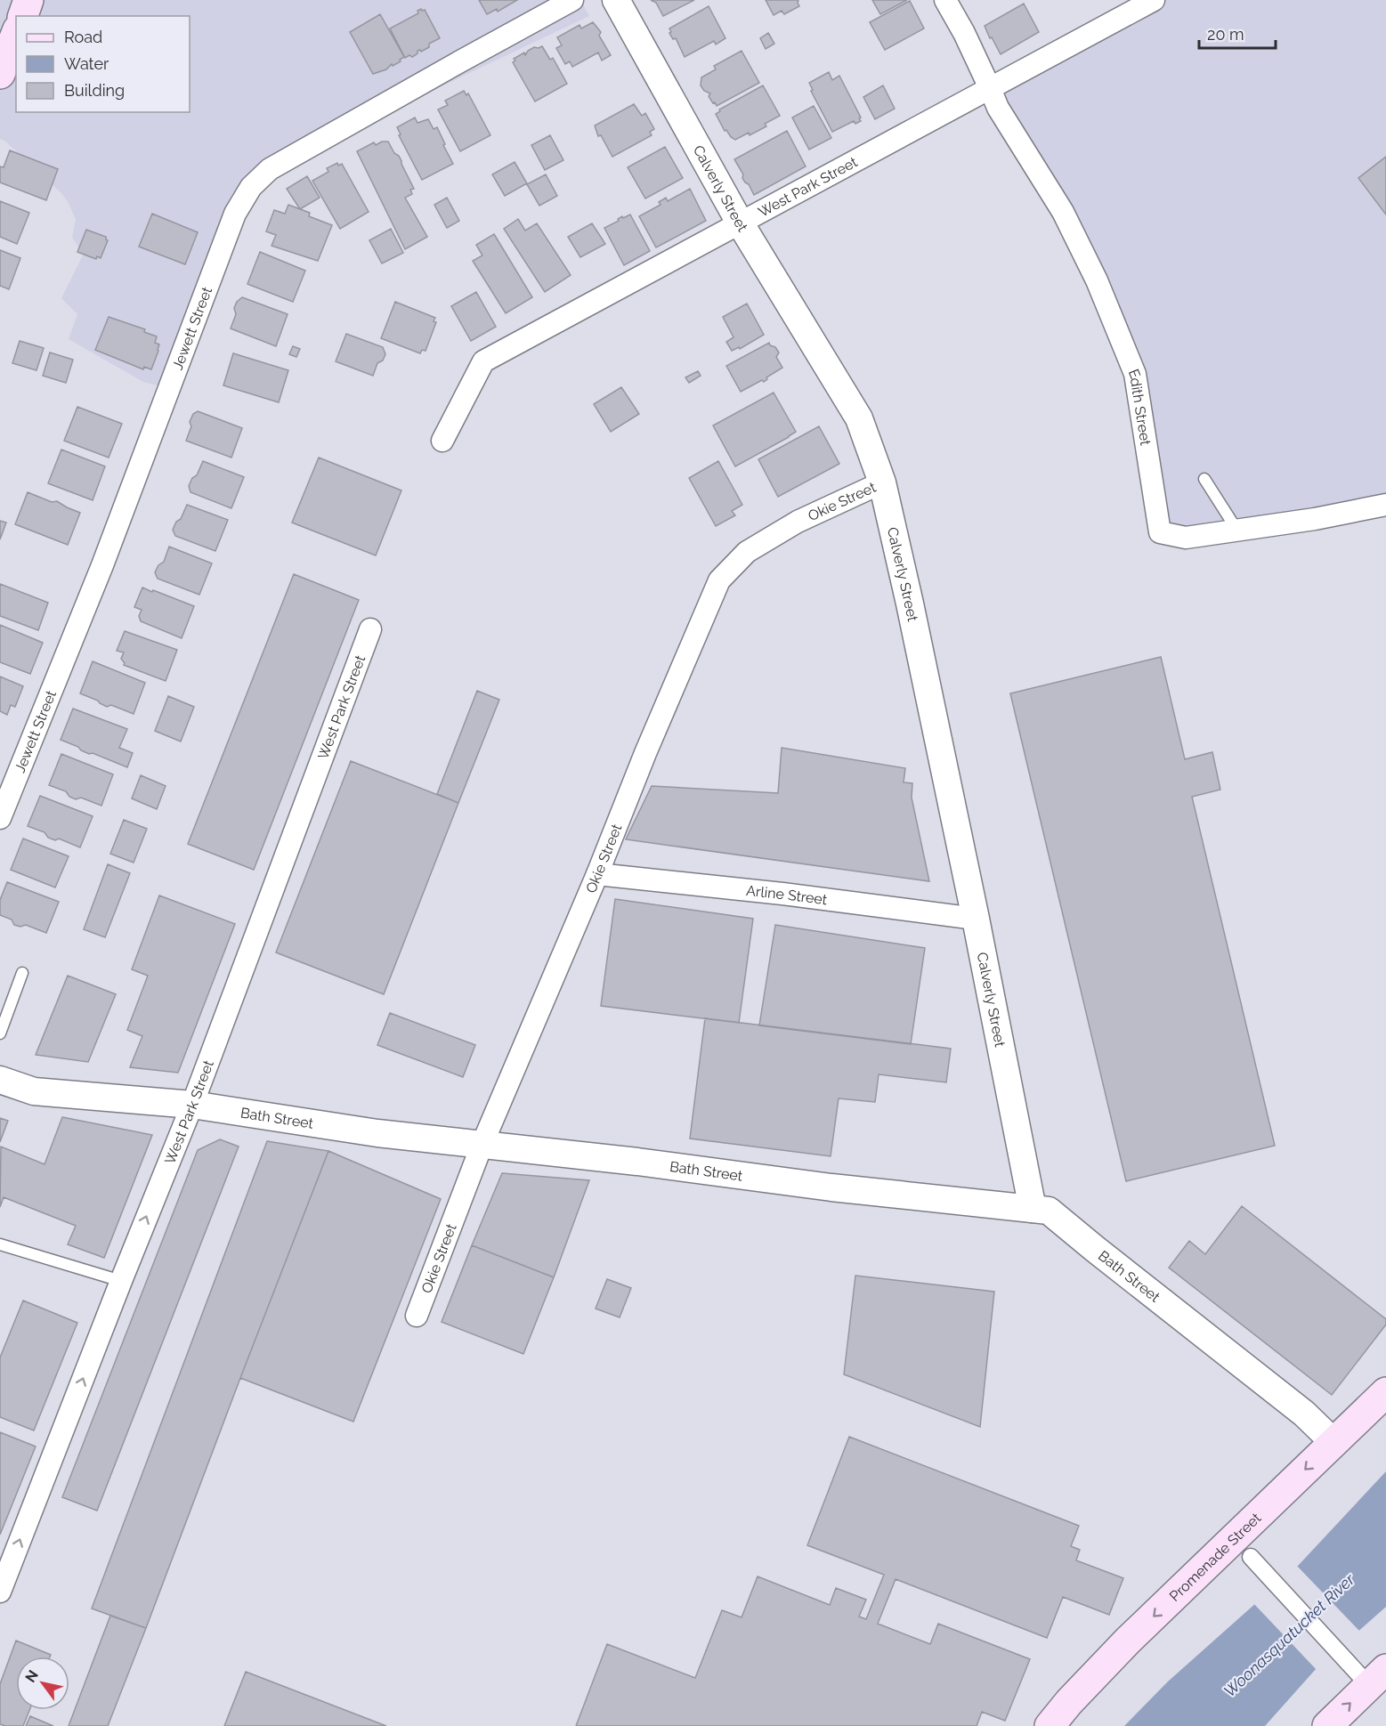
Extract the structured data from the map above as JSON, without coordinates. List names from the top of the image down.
{
  "streets": {
    "main road": ["Promenade Street"],
    "street": [
      "West Park Street",
      "Calverly Street",
      "Jewett Street",
      "Edith Street",
      "Okie Street",
      "Arline Street",
      "Bath Street"
    ]
  },
  "crossings": [
    ["West Park Street", "Calverly Street"],
    ["West Park Street", "Edith Street"],
    ["West Park Street", "Bath Street"],
    ["Calverly Street", "Okie Street"],
    ["Calverly Street", "Arline Street"],
    ["Calverly Street", "Bath Street"],
    ["Okie Street", "Arline Street"],
    ["Okie Street", "Bath Street"],
    ["Bath Street", "Promenade Street"]
  ],
  "one_way": ["Promenade Street"],
  "water": ["Woonasquatucket River"],
  "legend": ["Road", "Water", "Building"],
  "scale_bar": "20 m",
  "north": "top left"
}
